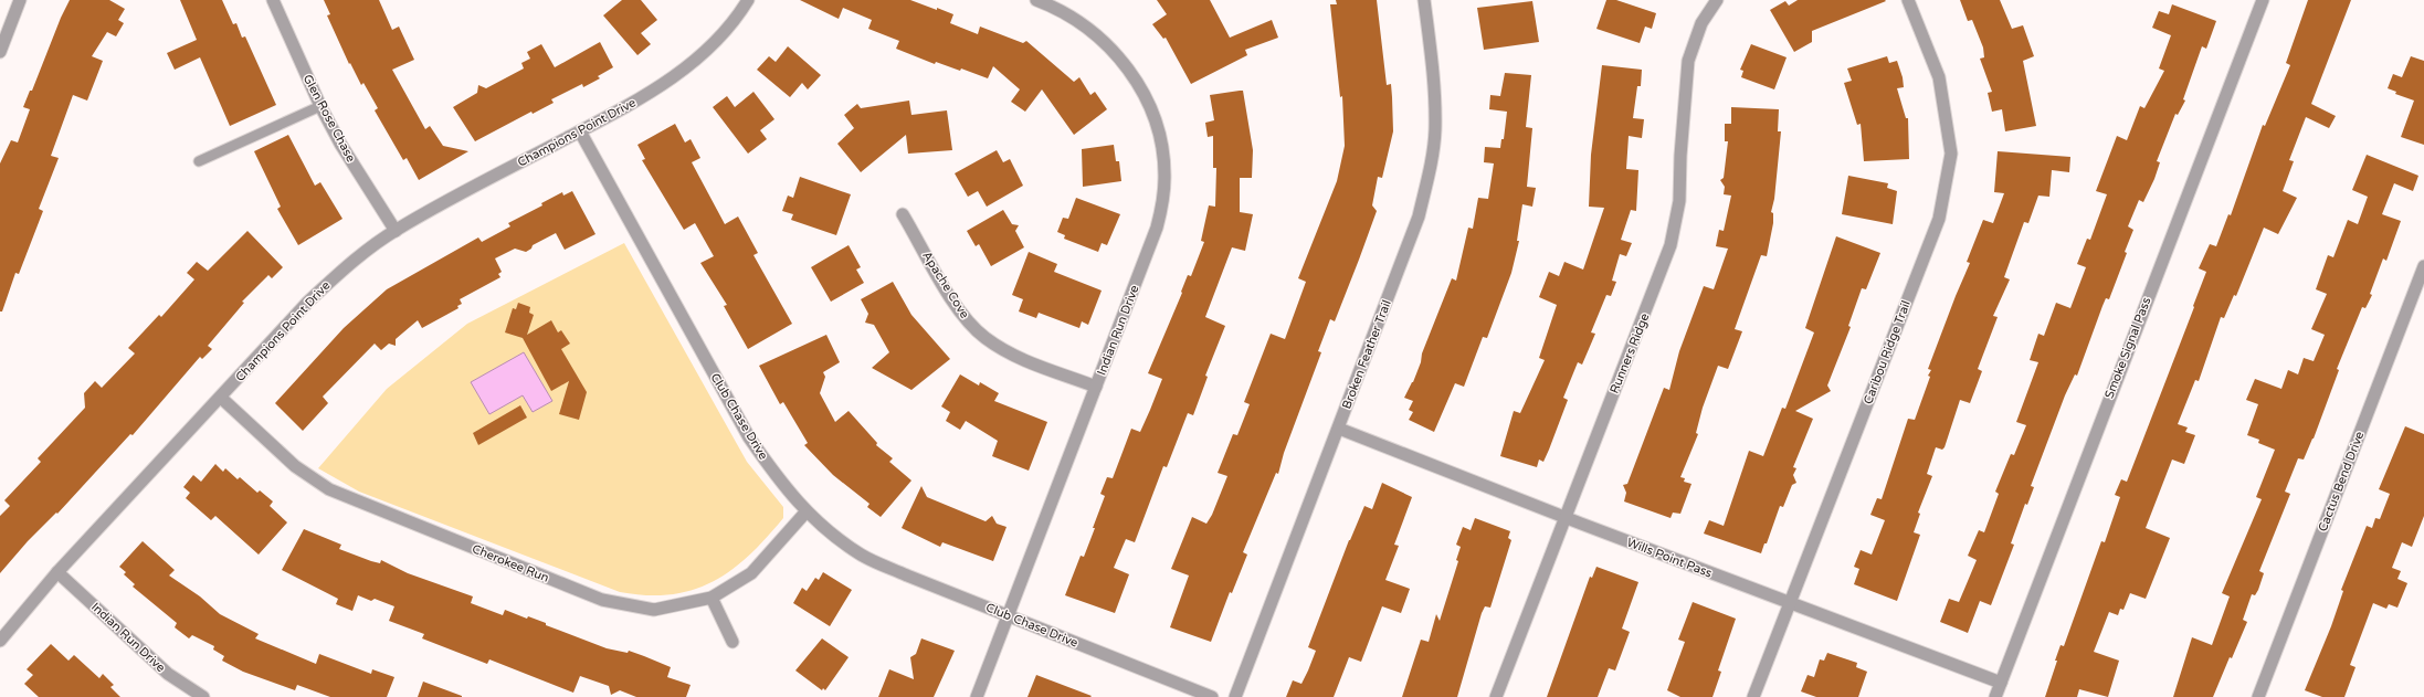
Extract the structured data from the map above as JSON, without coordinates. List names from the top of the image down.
{
  "streets": {
    "street": [
      "Glen Rose Chase",
      "Champions Point Drive",
      "Apache Cove",
      "Indian Run Drive",
      "Smoke Signal Pass",
      "Caribou Ridge Trail",
      "Runners Ridge",
      "Broken Feather Trail",
      "Club Chase Drive",
      "Cactus Bend Drive",
      "Wills Point Pass",
      "Cherokee Run"
    ]
  },
  "crossings": [
    ["Glen Rose Chase", "Champions Point Drive"],
    ["Champions Point Drive", "Indian Run Drive"],
    ["Champions Point Drive", "Club Chase Drive"],
    ["Champions Point Drive", "Cherokee Run"],
    ["Apache Cove", "Indian Run Drive"],
    ["Indian Run Drive", "Club Chase Drive"],
    ["Smoke Signal Pass", "Wills Point Pass"],
    ["Caribou Ridge Trail", "Wills Point Pass"],
    ["Runners Ridge", "Wills Point Pass"],
    ["Broken Feather Trail", "Wills Point Pass"],
    ["Club Chase Drive", "Cherokee Run"]
  ]
}
